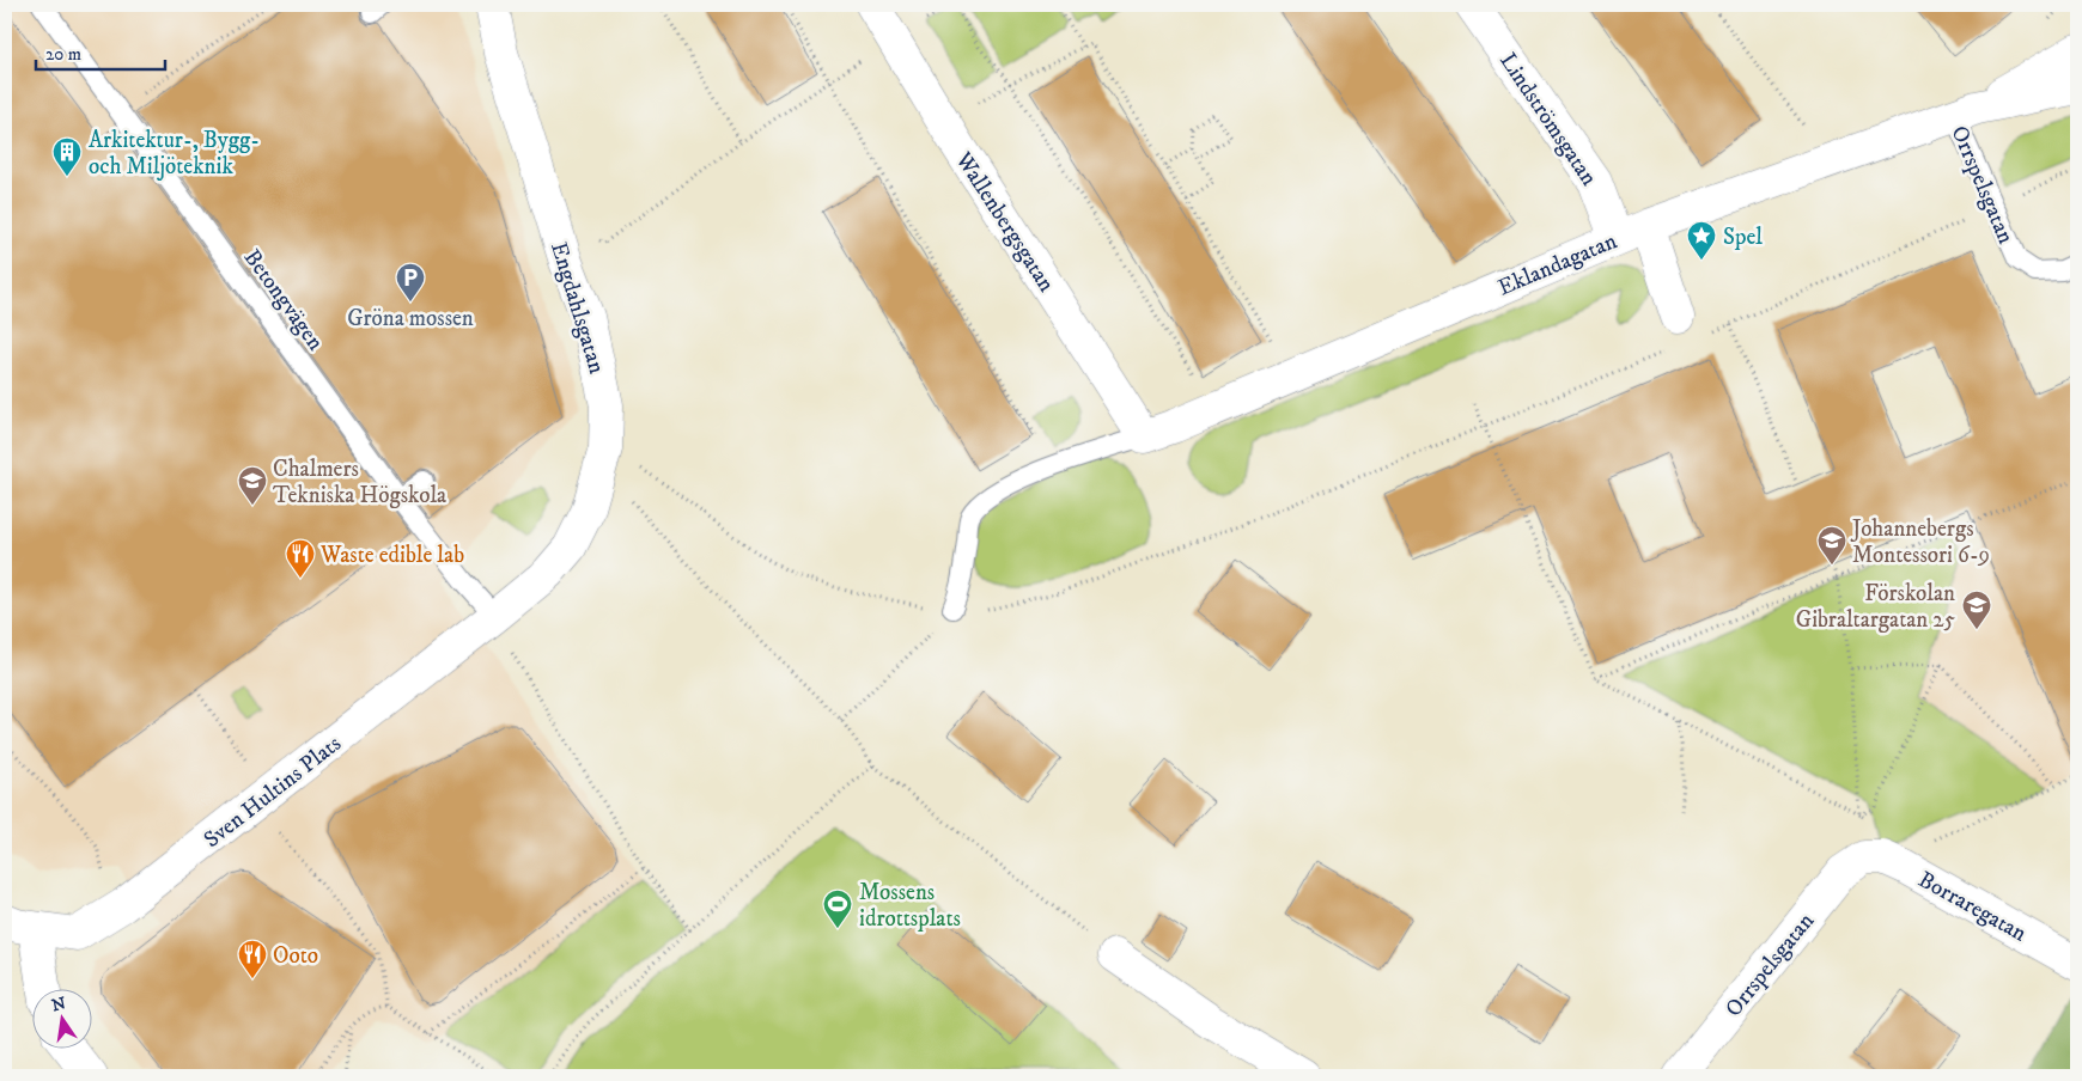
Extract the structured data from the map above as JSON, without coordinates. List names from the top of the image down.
{
  "streets": {
    "street": [
      "Lindströmsgatan",
      "Orrspelsgatan",
      "Wallenbergsgatan",
      "Eklandagatan",
      "Engdahlsgatan",
      "Sven Hultins Plats",
      "Borraregatan"
    ],
    "lane": ["Betongvägen"]
  },
  "crossings": [
    ["Lindströmsgatan", "Eklandagatan"],
    ["Orrspelsgatan", "Eklandagatan"],
    ["Orrspelsgatan", "Borraregatan"],
    ["Wallenbergsgatan", "Eklandagatan"],
    ["Betongvägen", "Engdahlsgatan"],
    ["Betongvägen", "Sven Hultins Plats"],
    ["Engdahlsgatan", "Sven Hultins Plats"]
  ],
  "places": {
    "building": ["Arkitektur-, Bygg- och Miljöteknik"],
    "place": ["Spel"],
    "parking": ["Gröna mossen"],
    "school or university": ["Chalmers Tekniska Högskola", "Johannebergs Montessori 6-9", "Förskolan Gibraltargatan 25"],
    "restaurant": ["Waste edible lab", "Ooto"],
    "sports": ["Mossens idrottsplats"]
  },
  "scale_bar": "20 m",
  "north": "top"
}
